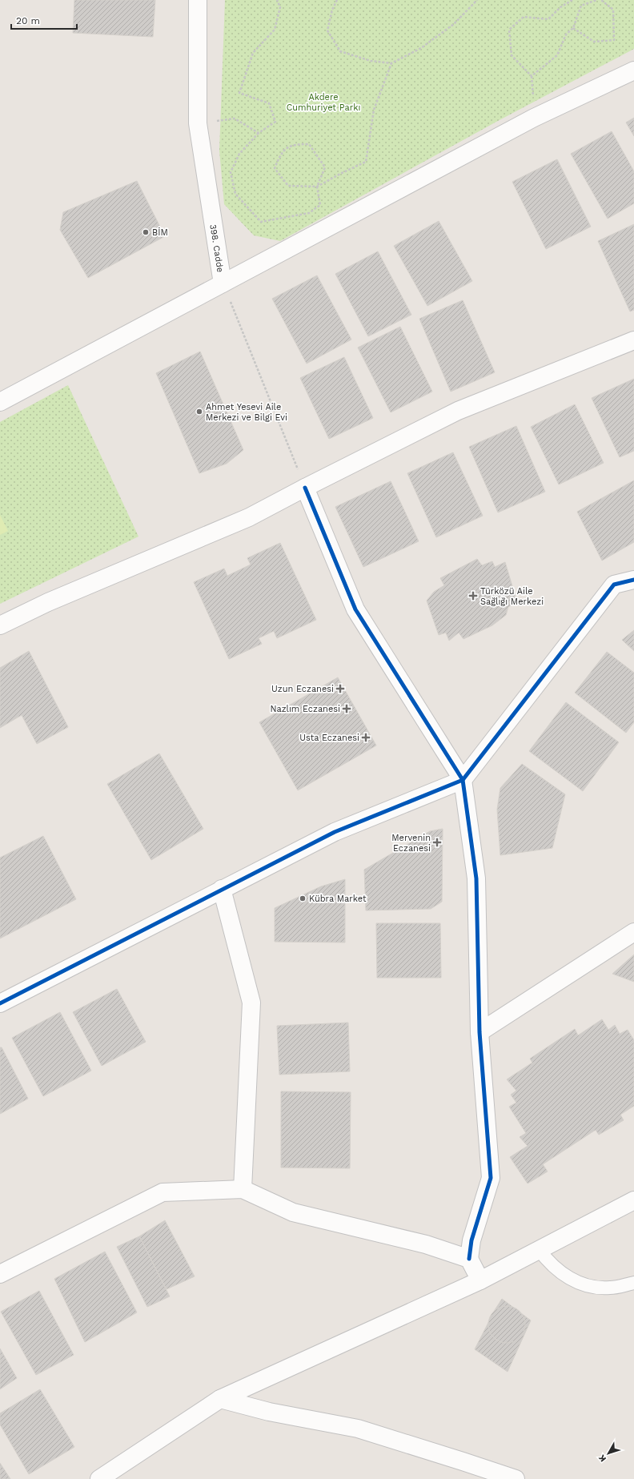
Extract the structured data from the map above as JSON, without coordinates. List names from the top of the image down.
{
  "streets": {
    "street": ["398. Cadde"]
  },
  "parks": ["Akdere Cumhuriyet Parkı"],
  "places": {
    "other": ["BİM", "Ahmet Yesevi Aile Merkezi ve Bilgi Evi", "Kübra Market"],
    "health": [
      "Türközü Aile Sağlığı Merkezi",
      "Uzun Eczanesi",
      "Nazlım Eczanesi",
      "Usta Eczanesi",
      "Mervenin Eczanesi"
    ]
  },
  "scale_bar": "20 m",
  "north": "bottom left"
}
